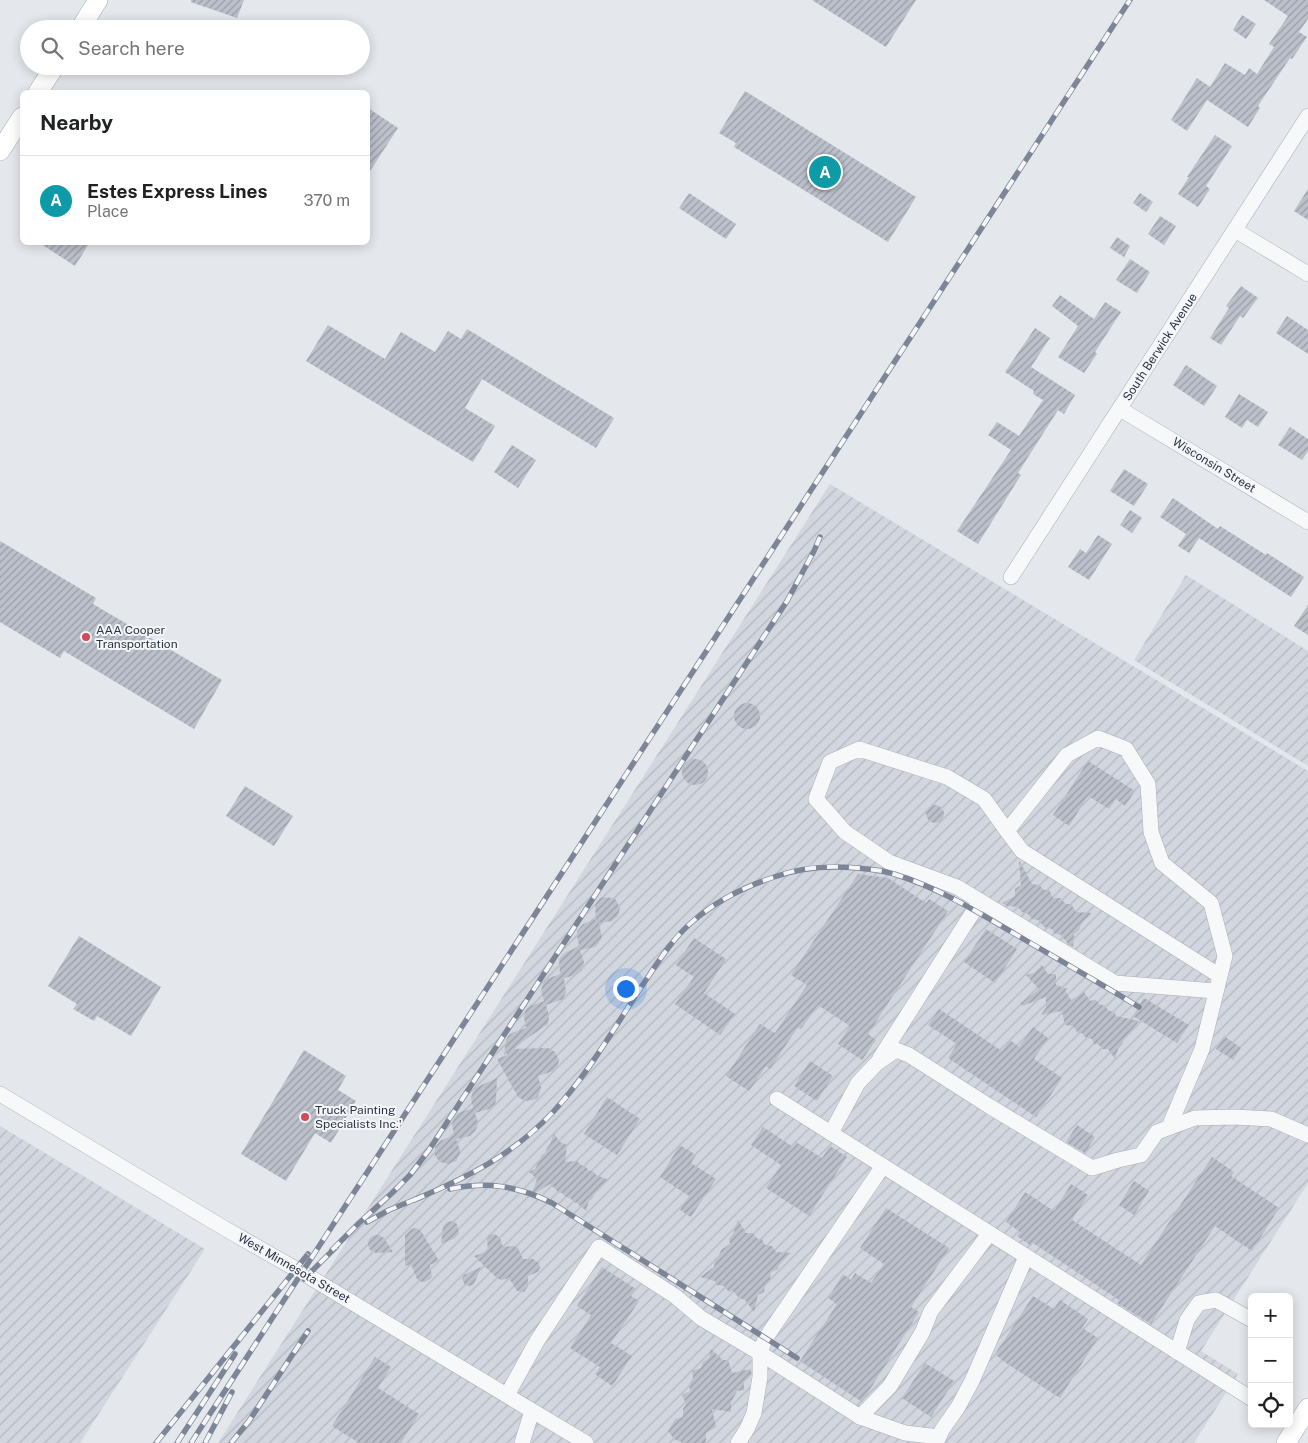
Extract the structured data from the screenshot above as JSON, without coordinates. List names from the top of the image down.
{
  "streets": {
    "street": ["South Berwick Avenue", "Wisconsin Street", "West Minnesota Street"]
  },
  "crossings": [
    ["South Berwick Avenue", "Wisconsin Street"]
  ],
  "places": ["AAA Cooper Transportation", "Truck Painting Specialists Inc.'"],
  "page": {
    "search": "Search here",
    "heading": "Nearby",
    "pins": "A",
    "list": [
      {
        "mark": "A",
        "name": "Estes Express Lines",
        "note": "Place",
        "value": "370 m"
      }
    ],
    "map_buttons": ["+", "−"]
  }
}
